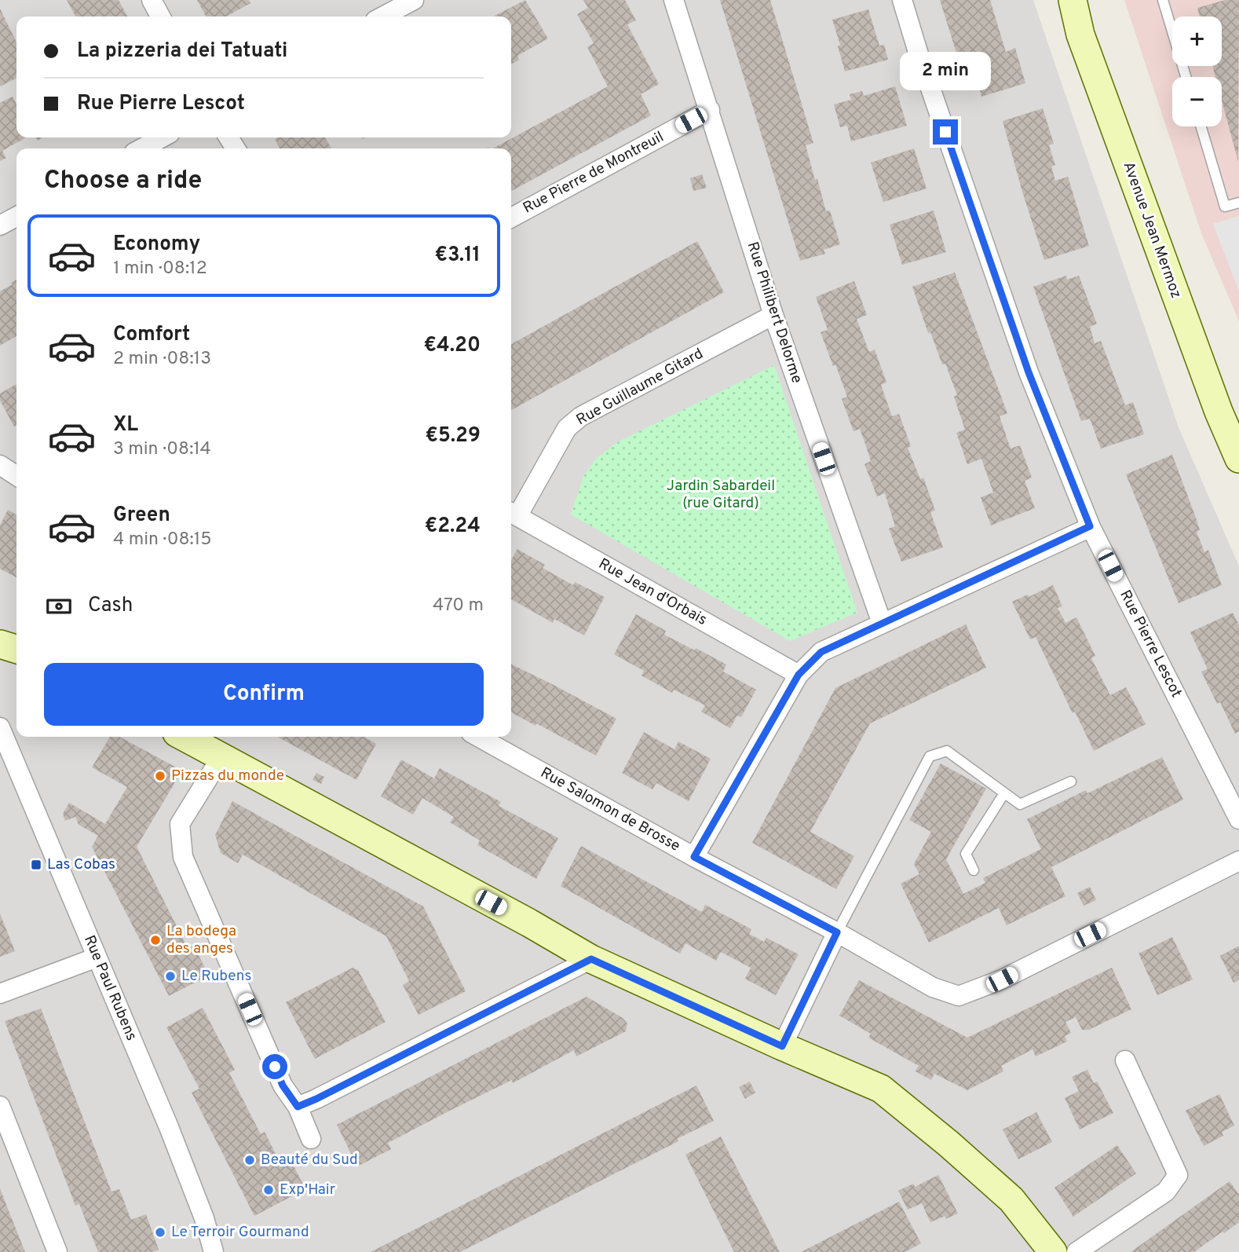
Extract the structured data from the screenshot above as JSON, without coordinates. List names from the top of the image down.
{
  "streets": {
    "main road": ["Avenue Jean Mermoz"],
    "street": [
      "Rue Pierre de Montreuil",
      "Rue Philibert Delorme",
      "Rue Guillaume Gitard",
      "Rue Jean d'Orbais",
      "Rue Pierre Lescot",
      "Rue Salomon de Brosse",
      "Rue Paul Rubens"
    ]
  },
  "crossings": [
    ["Rue Pierre de Montreuil", "Rue Philibert Delorme"],
    ["Rue Philibert Delorme", "Rue Guillaume Gitard"],
    ["Rue Guillaume Gitard", "Rue Jean d'Orbais"]
  ],
  "parks": ["Jardin Sabardeil (rue Gitard)"],
  "places": {
    "other": [
      "Pizzas du monde",
      "La bodega des anges",
      "Le Rubens",
      "Beauté du Sud",
      "Exp'Hair",
      "Le Terroir Gourmand"
    ],
    "transit": ["Las Cobas"]
  },
  "page": {
    "map_buttons": ["+", "−"],
    "banner": ["La pizzeria dei Tatuati", "Rue Pierre Lescot"],
    "bubble": "2 min",
    "heading": "Choose a ride",
    "list": [
      {
        "name": "Economy",
        "note": "1 min · 08:12",
        "value": "€3.11"
      },
      {
        "name": "Comfort",
        "note": "2 min · 08:13",
        "value": "€4.20"
      },
      {
        "name": "XL",
        "note": "3 min · 08:14",
        "value": "€5.29"
      },
      {
        "name": "Green",
        "note": "4 min · 08:15",
        "value": "€2.24"
      }
    ],
    "pay": ["Cash", "470 m"],
    "buttons": "Confirm"
  }
}
